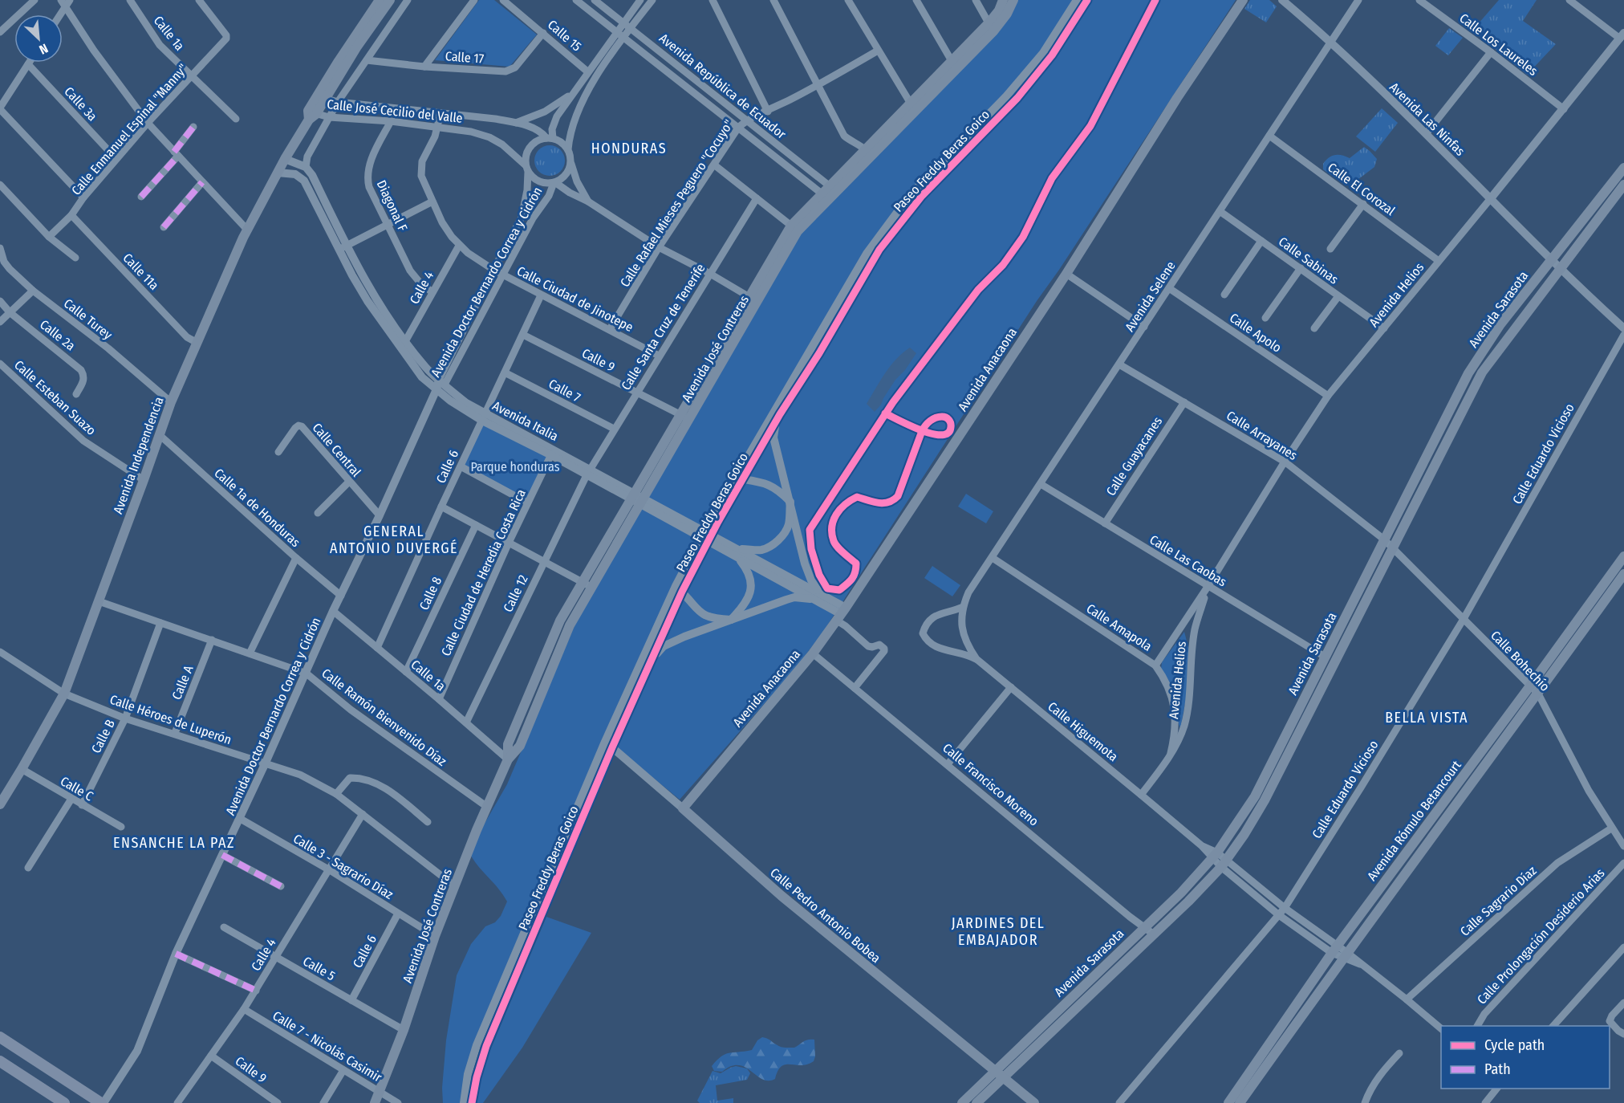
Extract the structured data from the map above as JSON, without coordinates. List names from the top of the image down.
{
  "streets": {
    "main road": [
      "Avenida Sarasota",
      "Avenida José Contreras",
      "Avenida Anacaona",
      "Avenida Independencia",
      "Avenida Rómulo Betancourt",
      "Calle Pedro Antonio Bobea"
    ],
    "street": [
      "Calle 1a",
      "Calle 15",
      "Calle Los Laureles",
      "Calle 17",
      "Avenida República de Ecuador",
      "Calle 3a",
      "Calle José Cecilio del Valle",
      "Avenida Las Ninfas",
      "Calle Enmanuel Espinal \"Manny\"",
      "Paseo Freddy Beras Goico",
      "Calle El Corozal",
      "Calle Rafael Mieses Peguero \"Cocuyo\"",
      "Diagonal F",
      "Calle Sabinas",
      "Calle 11a",
      "Avenida Doctor Bernardo Correa y Cidrón",
      "Calle 4",
      "Avenida Helios",
      "Avenida Selene",
      "Calle Ciudad de Jinotepe",
      "Calle Turey",
      "Calle Santa Cruz de Tenerife",
      "Calle Apolo",
      "Calle 2a",
      "Calle 9",
      "Calle 7",
      "Calle Esteban Suazo",
      "Avenida Italia",
      "Calle Arrayanes",
      "Calle Central",
      "Calle Eduardo Vicioso",
      "Calle Guayacanes",
      "Calle 6",
      "Calle 1a de Honduras",
      "Calle Las Caobas",
      "Calle Ciudad de Heredia Costa Rica",
      "Calle 8",
      "Calle 12",
      "Calle Amapola",
      "Calle Bohechío",
      "Calle A",
      "Calle Ramón Bienvenido Díaz",
      "Calle Héroes de Luperón",
      "Calle Higuemota",
      "Calle B",
      "Calle Francisco Moreno",
      "Calle C",
      "Calle 3 - Sagrario Díaz",
      "Calle Sagrario Díaz",
      "Calle Prolongación Desiderio Arias",
      "Calle 5",
      "Calle 7 - Nicolás Casimir"
    ]
  },
  "crossings": [
    ["Calle 1a", "Calle Enmanuel Espinal \"Manny\""],
    ["Calle 1a", "Avenida Doctor Bernardo Correa y Cidrón"],
    ["Calle 1a", "Avenida José Contreras"],
    ["Calle 1a", "Calle 6"],
    ["Calle 1a", "Calle Ciudad de Heredia Costa Rica"],
    ["Calle 1a", "Calle 8"],
    ["Calle 1a", "Calle 12"],
    ["Calle 15", "Calle 17"],
    ["Calle Los Laureles", "Avenida Helios"],
    ["Avenida República de Ecuador", "Calle Rafael Mieses Peguero \"Cocuyo\""],
    ["Avenida República de Ecuador", "Avenida José Contreras"],
    ["Calle 3a", "Calle Enmanuel Espinal \"Manny\""],
    ["Calle José Cecilio del Valle", "Diagonal F"],
    ["Calle José Cecilio del Valle", "Avenida Doctor Bernardo Correa y Cidrón"],
    ["Calle José Cecilio del Valle", "Calle Ciudad de Jinotepe"],
    ["Calle José Cecilio del Valle", "Avenida Independencia"],
    ["Avenida Las Ninfas", "Avenida Helios"],
    ["Avenida Las Ninfas", "Avenida Selene"],
    ["Avenida Las Ninfas", "Avenida Sarasota"],
    ["Calle Enmanuel Espinal \"Manny\"", "Calle 11a"],
    ["Paseo Freddy Beras Goico", "Calle Pedro Antonio Bobea"],
    ["Calle El Corozal", "Avenida Helios"],
    ["Calle El Corozal", "Avenida Selene"],
    ["Calle Rafael Mieses Peguero \"Cocuyo\"", "Calle Ciudad de Jinotepe"],
    ["Diagonal F", "Calle 4"],
    ["Calle Sabinas", "Avenida Helios"],
    ["Calle Sabinas", "Avenida Selene"],
    ["Calle 11a", "Avenida Independencia"],
    ["Avenida Doctor Bernardo Correa y Cidrón", "Calle Ciudad de Jinotepe"],
    ["Avenida Doctor Bernardo Correa y Cidrón", "Avenida Italia"],
    ["Avenida Doctor Bernardo Correa y Cidrón", "Calle Central"],
    ["Avenida Doctor Bernardo Correa y Cidrón", "Calle 1a de Honduras"],
    ["Avenida Doctor Bernardo Correa y Cidrón", "Calle Ramón Bienvenido Díaz"],
    ["Avenida Doctor Bernardo Correa y Cidrón", "Calle Héroes de Luperón"],
    ["Avenida Doctor Bernardo Correa y Cidrón", "Calle 3 - Sagrario Díaz"],
    ["Calle 4", "Calle Ciudad de Jinotepe"],
    ["Calle 4", "Calle 9"],
    ["Calle 4", "Avenida Italia"],
    ["Calle 4", "Calle Héroes de Luperón"],
    ["Calle 4", "Calle 3 - Sagrario Díaz"],
    ["Calle 4", "Calle 5"],
    ["Calle 4", "Calle 7 - Nicolás Casimir"],
    ["Avenida Helios", "Calle Apolo"],
    ["Avenida Helios", "Calle Arrayanes"],
    ["Avenida Helios", "Calle Las Caobas"],
    ["Avenida Helios", "Calle Amapola"],
    ["Avenida Helios", "Calle Higuemota"],
    ["Avenida Selene", "Calle Apolo"],
    ["Avenida Selene", "Calle Arrayanes"],
    ["Avenida Selene", "Calle Las Caobas"],
    ["Avenida Selene", "Calle Amapola"],
    ["Avenida Selene", "Calle Higuemota"],
    ["Calle Ciudad de Jinotepe", "Calle Santa Cruz de Tenerife"],
    ["Calle Ciudad de Jinotepe", "Calle 6"],
    ["Avenida Sarasota", "Calle Arrayanes"],
    ["Avenida Sarasota", "Calle Las Caobas"],
    ["Avenida Sarasota", "Calle Bohechío"],
    ["Avenida Sarasota", "Calle Higuemota"],
    ["Avenida Sarasota", "Calle Francisco Moreno"],
    ["Avenida Sarasota", "Calle Pedro Antonio Bobea"],
    ["Calle Turey", "Avenida Independencia"],
    ["Calle Santa Cruz de Tenerife", "Calle 9"],
    ["Calle Santa Cruz de Tenerife", "Calle 7"],
    ["Calle Santa Cruz de Tenerife", "Avenida Italia"],
    ["Calle Santa Cruz de Tenerife", "Calle 12"],
    ["Avenida José Contreras", "Calle 9"],
    ["Avenida José Contreras", "Avenida Italia"],
    ["Avenida José Contreras", "Calle Ramón Bienvenido Díaz"],
    ["Avenida José Contreras", "Calle Héroes de Luperón"],
    ["Avenida José Contreras", "Calle 3 - Sagrario Díaz"],
    ["Avenida José Contreras", "Calle 5"],
    ["Avenida José Contreras", "Calle 7 - Nicolás Casimir"],
    ["Calle 9", "Calle 6"],
    ["Avenida Anacaona", "Avenida Italia"],
    ["Avenida Anacaona", "Calle Francisco Moreno"],
    ["Avenida Anacaona", "Calle Pedro Antonio Bobea"],
    ["Calle 7", "Calle 6"],
    ["Calle Esteban Suazo", "Avenida Independencia"],
    ["Avenida Italia", "Avenida Independencia"],
    ["Avenida Italia", "Calle 6"],
    ["Avenida Italia", "Calle Ciudad de Heredia Costa Rica"],
    ["Avenida Italia", "Calle 12"],
    ["Calle Arrayanes", "Calle Guayacanes"],
    ["Calle Arrayanes", "Calle Bohechío"],
    ["Calle Eduardo Vicioso", "Calle Bohechío"],
    ["Calle Eduardo Vicioso", "Calle Higuemota"],
    ["Avenida Independencia", "Calle 1a de Honduras"],
    ["Avenida Independencia", "Calle Ramón Bienvenido Díaz"],
    ["Avenida Independencia", "Calle Héroes de Luperón"],
    ["Avenida Independencia", "Calle C"],
    ["Calle Guayacanes", "Calle Las Caobas"],
    ["Calle 6", "Calle 3 - Sagrario Díaz"],
    ["Calle 6", "Calle 5"],
    ["Calle Bohechío", "Avenida Rómulo Betancourt"],
    ["Calle Bohechío", "Calle Sagrario Díaz"],
    ["Calle A", "Calle Ramón Bienvenido Díaz"],
    ["Calle A", "Calle Héroes de Luperón"],
    ["Calle Ramón Bienvenido Díaz", "Calle B"],
    ["Calle Héroes de Luperón", "Calle B"],
    ["Calle Higuemota", "Avenida Rómulo Betancourt"],
    ["Calle Higuemota", "Calle Sagrario Díaz"],
    ["Calle B", "Calle C"]
  ],
  "districts": [
    "HONDURAS",
    "GENERAL ANTONIO DUVERGÉ",
    "BELLA VISTA",
    "ENSANCHE LA PAZ",
    "JARDINES DEL EMBAJADOR"
  ],
  "parks": ["Parque honduras"],
  "legend": ["Cycle path", "Path"],
  "north": "bottom right"
}
